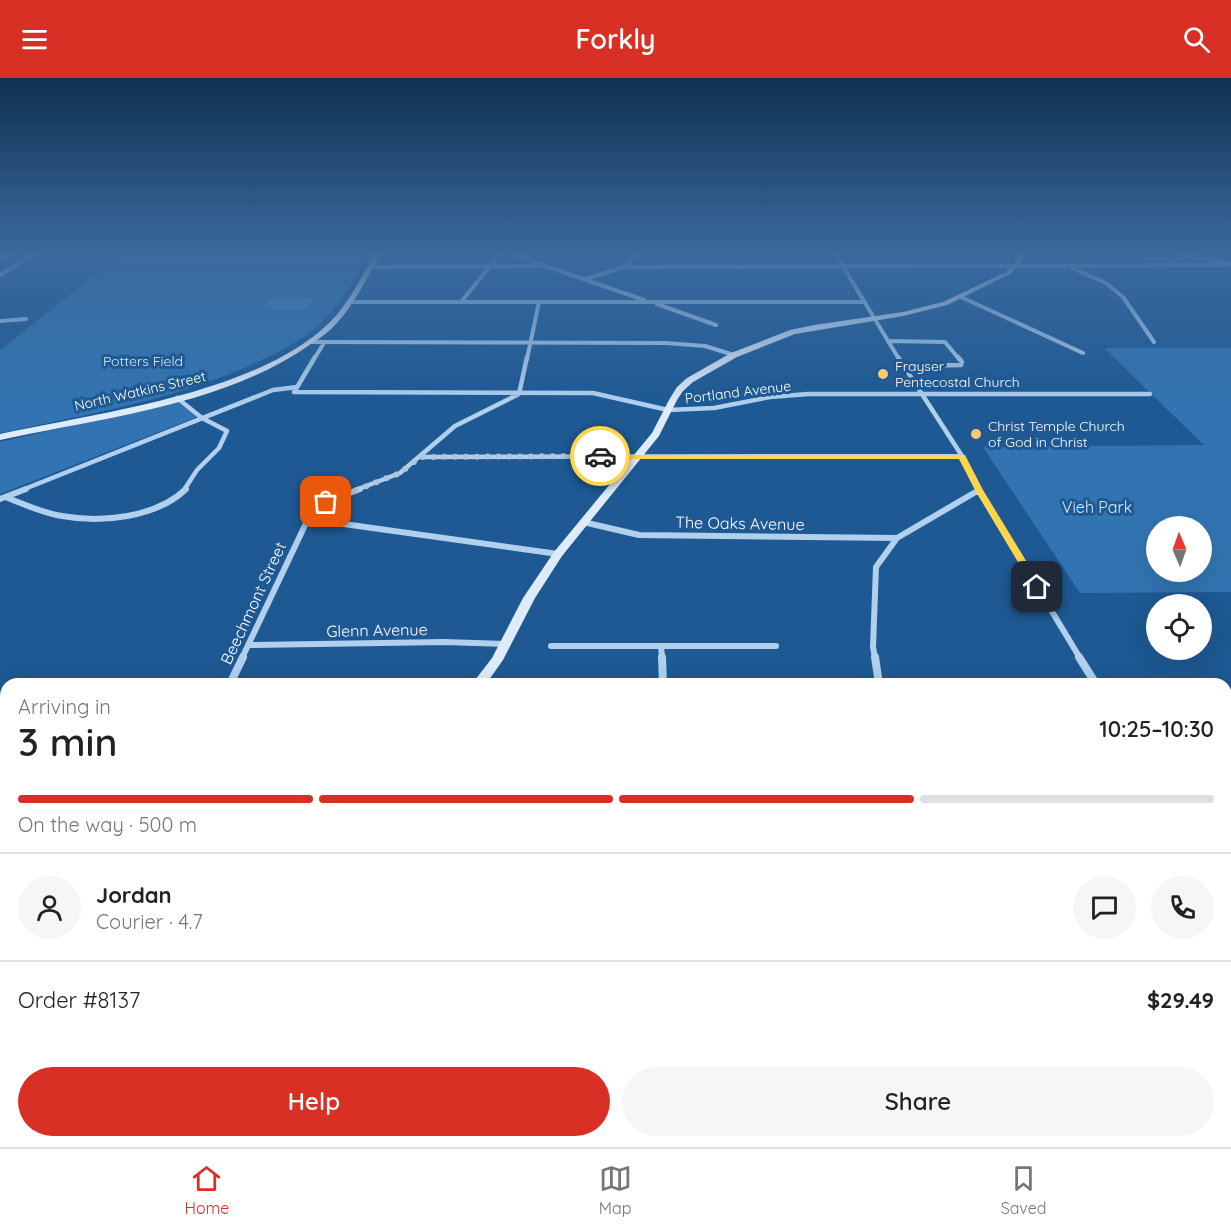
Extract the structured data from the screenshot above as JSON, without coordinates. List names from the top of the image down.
{
  "streets": {
    "main road": ["North Watkins Street"],
    "street": [
      "Portland Avenue",
      "The Oaks Avenue",
      "Beechmont Street",
      "Glenn Avenue"
    ]
  },
  "crossings": [
    ["Portland Avenue", "Beechmont Street"],
    ["Beechmont Street", "Glenn Avenue"]
  ],
  "parks": ["Potters Field", "Vieh Park"],
  "places": ["Frayser Pentecostal Church", "Christ Temple Church of God in Christ"],
  "north": "top",
  "page": {
    "header": "Forkly",
    "heading": ["3 min", "Arriving in", "10:25–10:30"],
    "panel": [
      "Jordan",
      "Courier · 4.7",
      "Order #8137",
      "$29.49"
    ],
    "bar": "On the way · 500 m",
    "buttons": ["Help", "Share"],
    "tabs": ["Home", "Map", "Saved"]
  }
}
